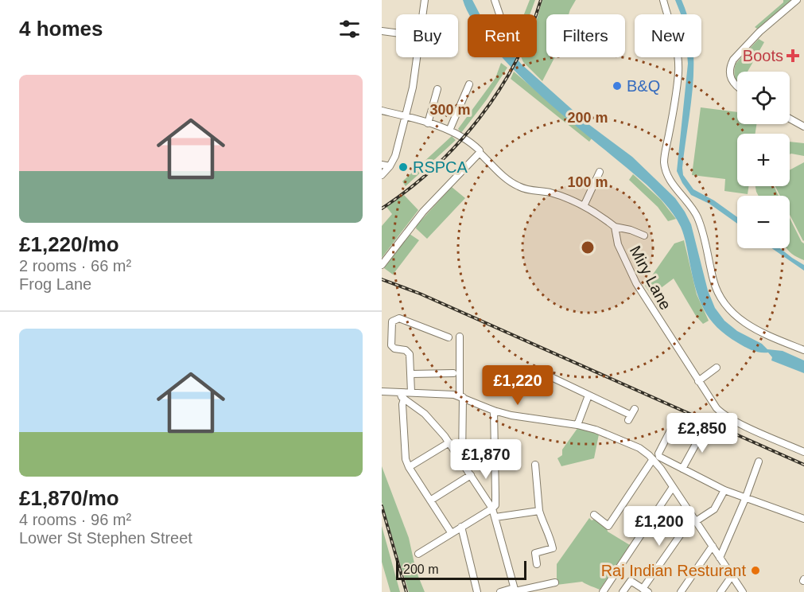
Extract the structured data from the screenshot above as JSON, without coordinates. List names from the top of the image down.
{
  "streets": {
    "street": ["Miry Lane"]
  },
  "places": {
    "health": ["Boots"],
    "other": ["B&Q", "RSPCA", "Raj Indian Resturant"]
  },
  "scale_bar": "200 m",
  "page": {
    "heading": "4 homes",
    "chip": [
      "Buy",
      "Rent",
      "Filters",
      "New"
    ],
    "list": [
      {
        "name": "£1,220/mo",
        "note": "2 rooms · 66 m² · Frog Lane"
      },
      {
        "name": "£1,870/mo",
        "note": "4 rooms · 96 m² · Lower St Stephen Street"
      }
    ],
    "map_buttons": ["+", "−"],
    "price": [
      "£1,220",
      "£2,850",
      "£1,870",
      "£1,200"
    ],
    "scale": "200 m"
  },
  "rings": ["300 m", "200 m", "100 m"]
}
